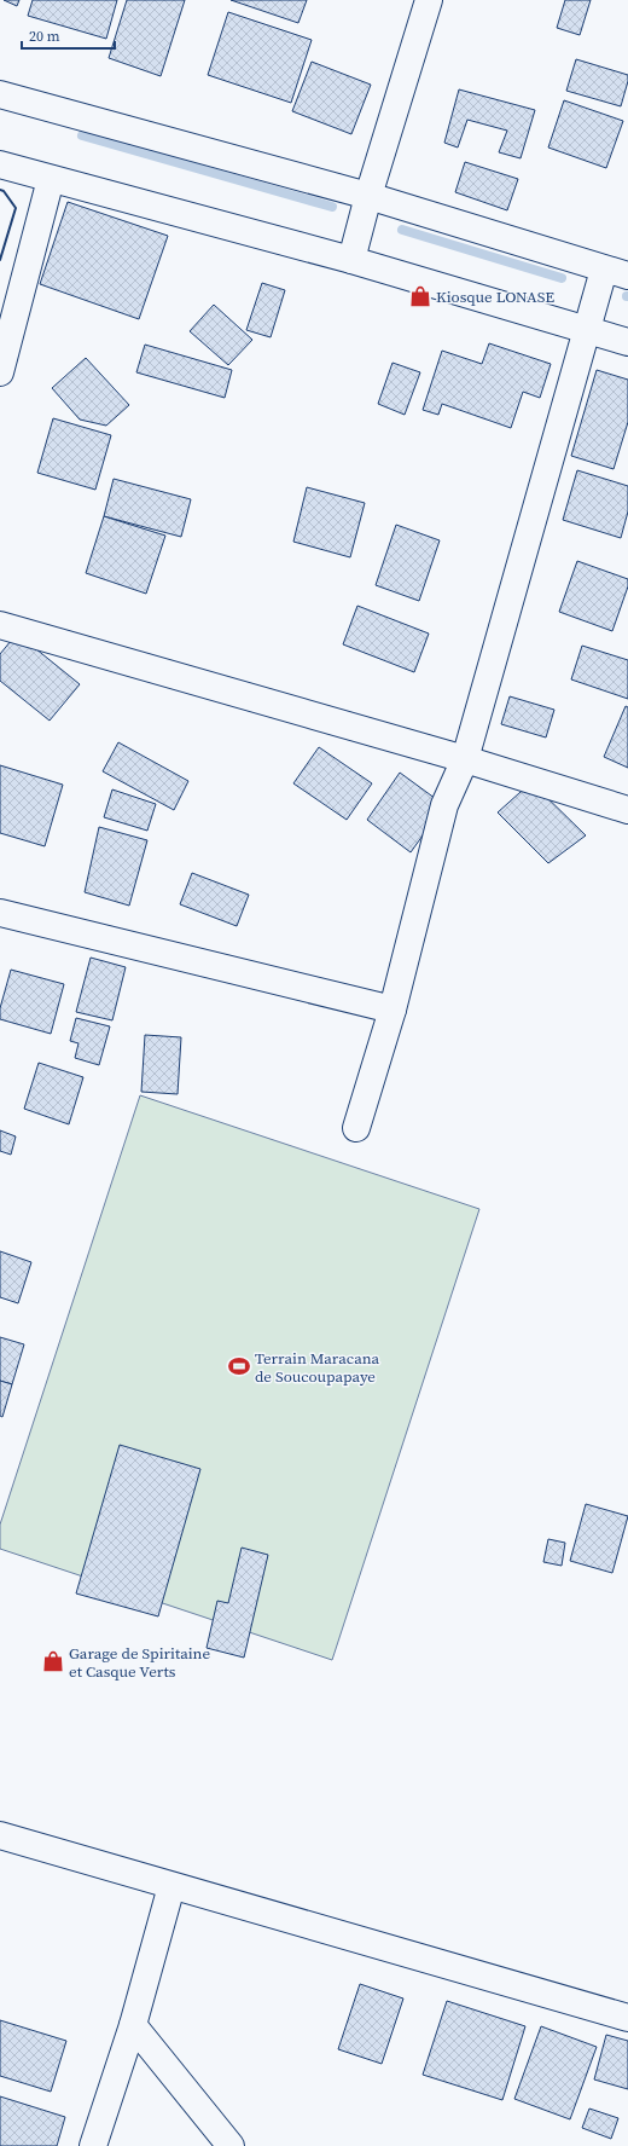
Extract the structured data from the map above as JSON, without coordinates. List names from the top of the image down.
{
  "places": {
    "shop": ["Kiosque LONASE", "Garage de Spiritaine et Casque Verts"],
    "sports": ["Terrain Maracana de Soucoupapaye"]
  },
  "scale_bar": "20 m"
}
